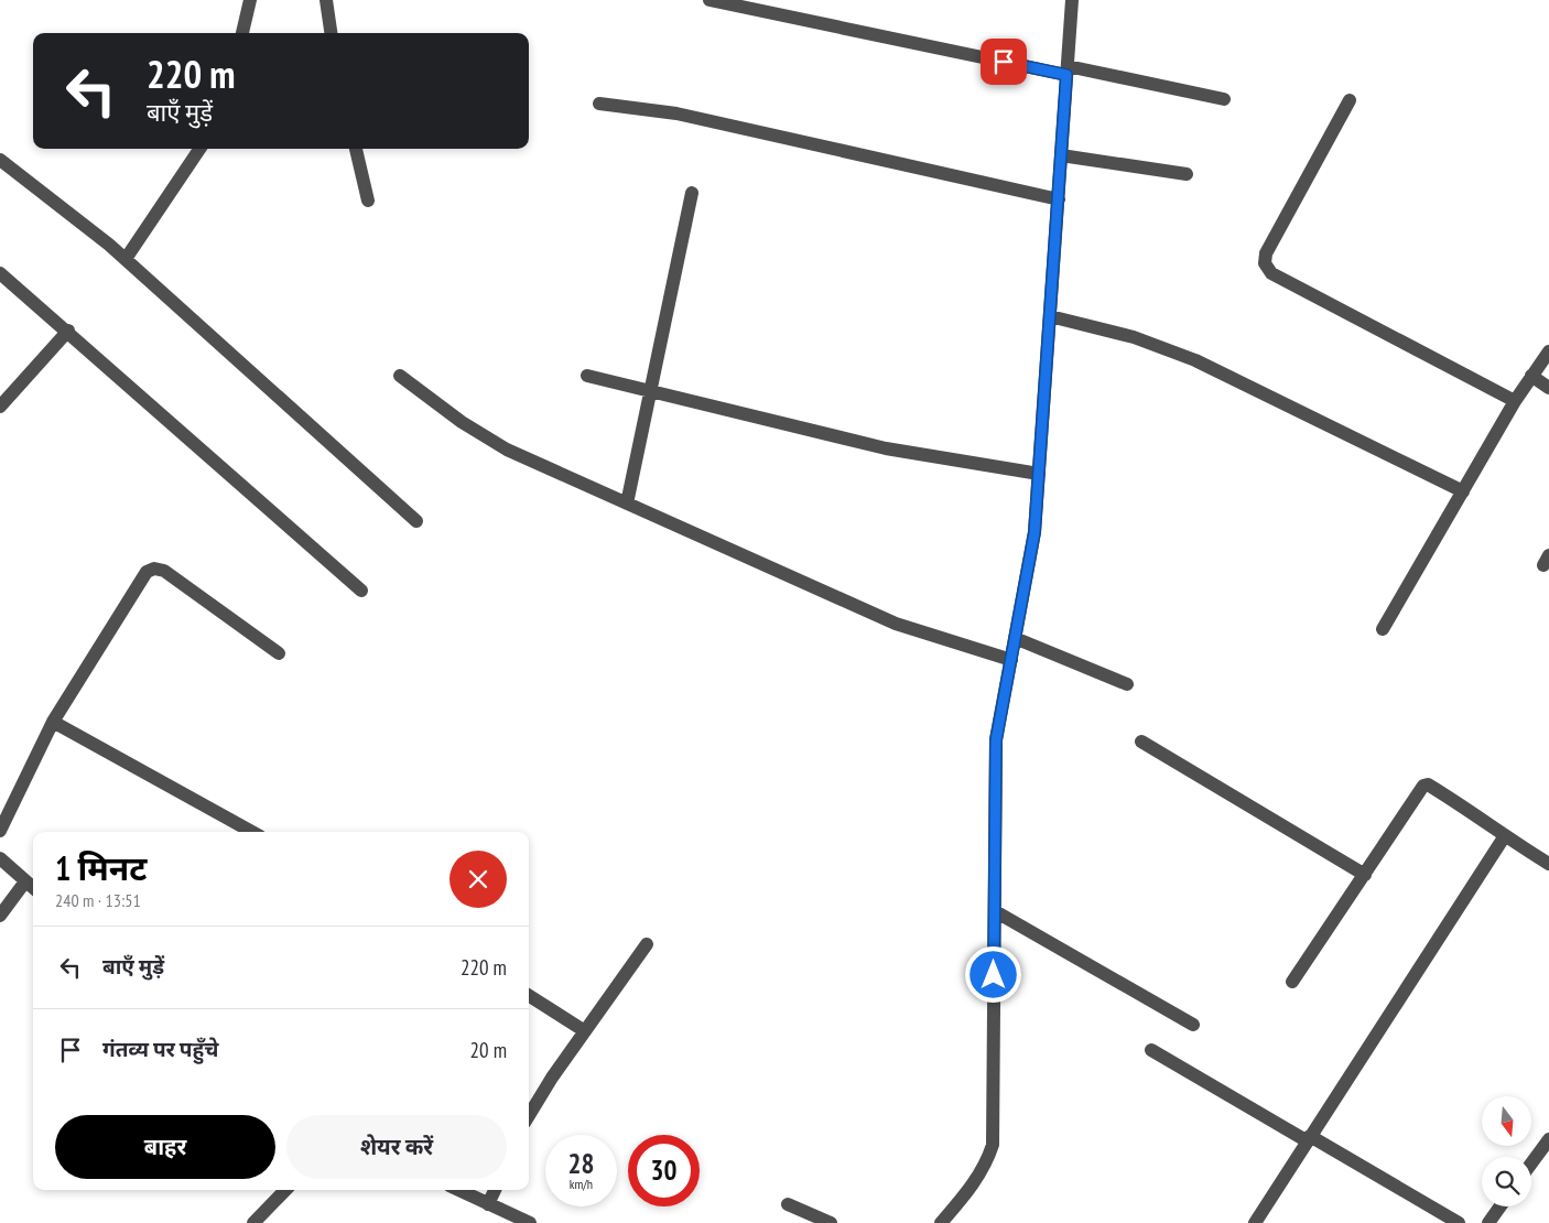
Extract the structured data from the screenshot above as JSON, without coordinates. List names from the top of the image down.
{
  "north": "bottom",
  "page": {
    "turn": ["220 m", "बाएँ मुड़ें"],
    "heading": ["1 मिनट", "240 m · 13:51"],
    "list": [
      {
        "name": "बाएँ मुड़ें",
        "value": "220 m"
      },
      {
        "name": "गंतव्य पर पहुँचे",
        "value": "20 m"
      }
    ],
    "buttons": ["बाहर", "शेयर करें"],
    "speed": "28 km/h",
    "limit": "30"
  }
}
